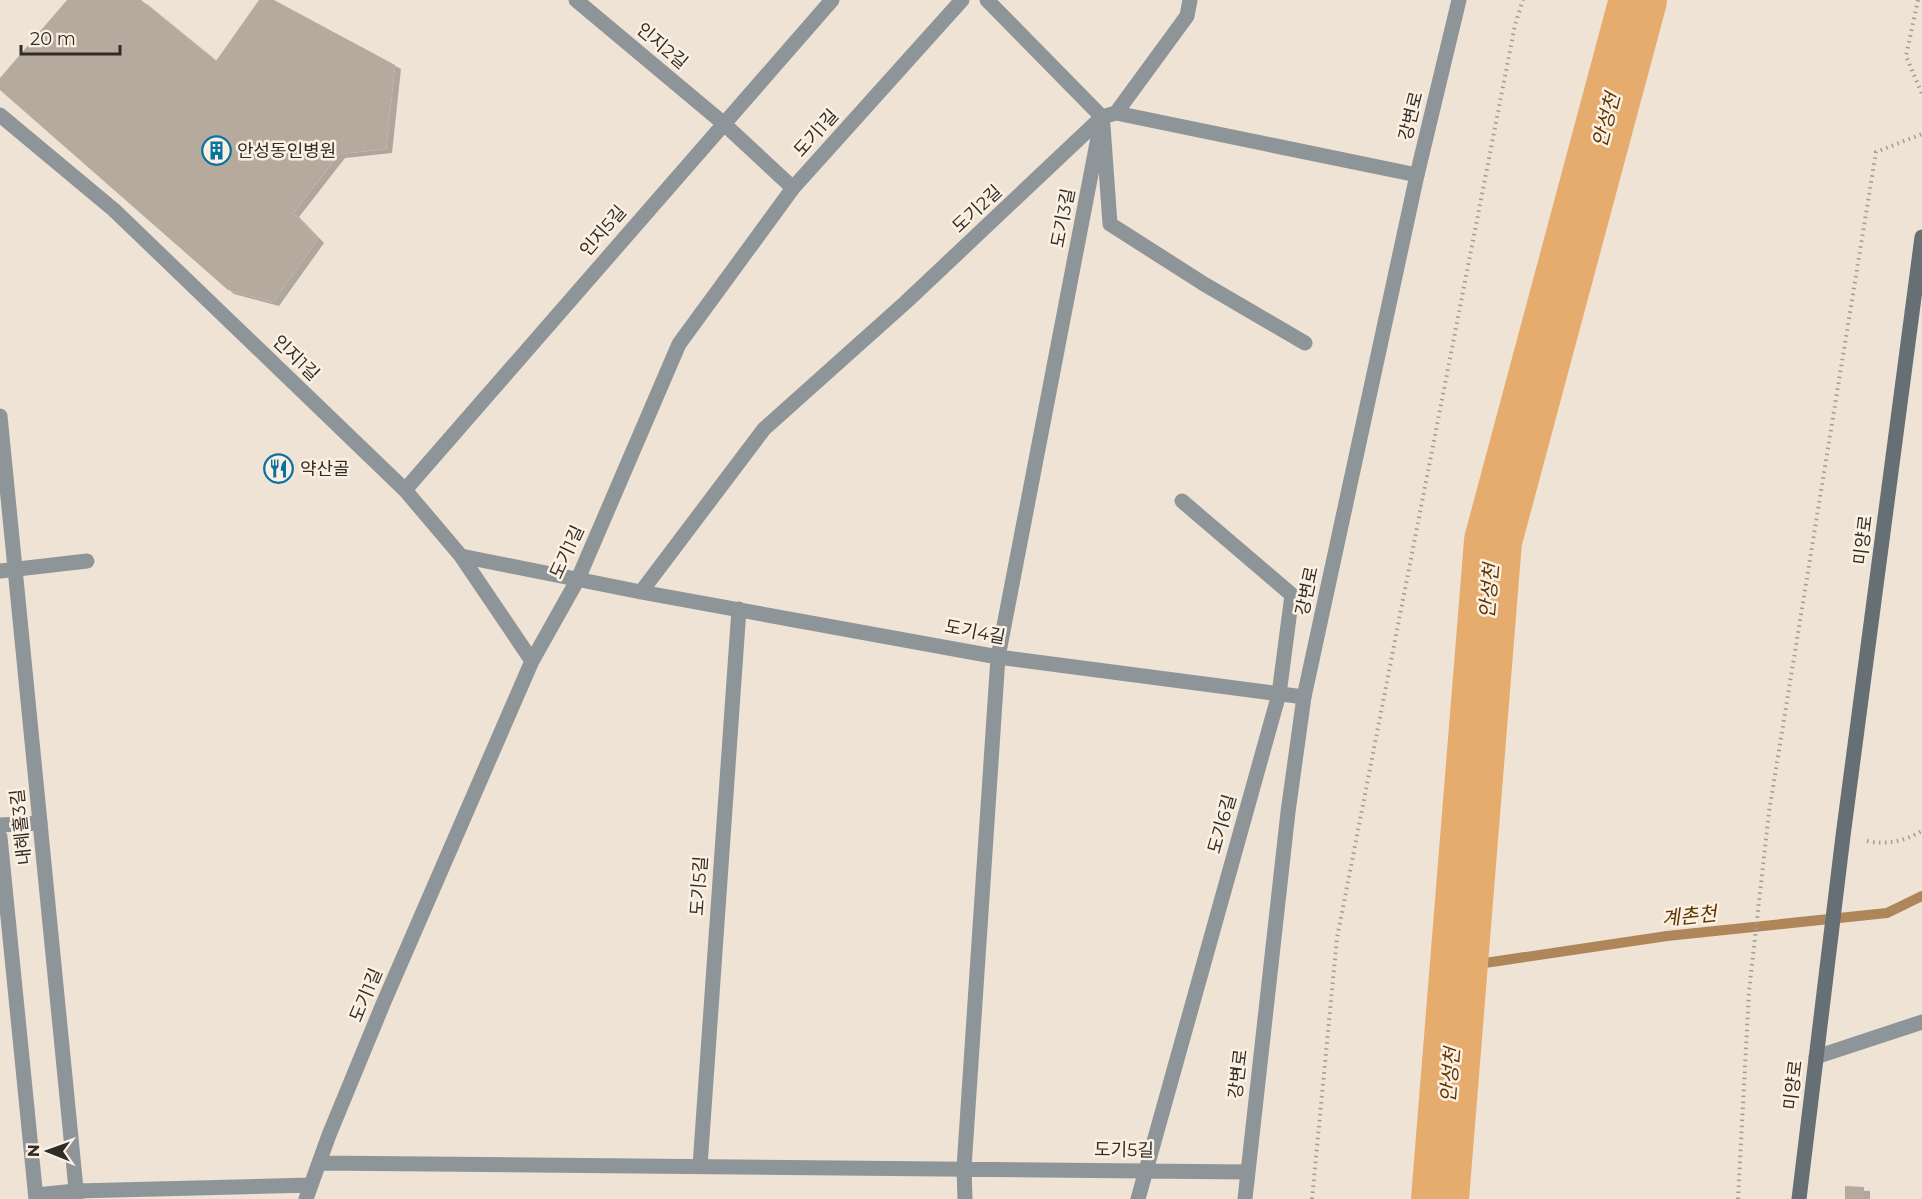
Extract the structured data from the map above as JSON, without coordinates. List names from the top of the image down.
{
  "streets": {
    "main road": ["미양로"],
    "street": [
      "인지2길",
      "강변로",
      "도기1길",
      "도기2길",
      "도기3길",
      "인지5길",
      "인지1길",
      "도기4길",
      "도기6길",
      "내혜홀3길",
      "도기5길"
    ]
  },
  "crossings": [
    ["인지2길", "도기1길"],
    ["인지2길", "인지5길"],
    ["강변로", "도기4길"],
    ["강변로", "도기5길"],
    ["도기1길", "인지1길"],
    ["도기1길", "도기4길"],
    ["도기1길", "내혜홀3길"],
    ["도기1길", "도기5길"],
    ["도기2길", "도기3길"],
    ["도기2길", "도기4길"],
    ["도기3길", "도기4길"],
    ["인지5길", "인지1길"],
    ["인지1길", "도기4길"],
    ["도기4길", "도기6길"],
    ["도기4길", "도기5길"],
    ["도기6길", "도기5길"]
  ],
  "water": ["안성천", "계촌천"],
  "places": {
    "building": ["안성동인병원"],
    "restaurant": ["약산골"]
  },
  "scale_bar": "20 m",
  "north": "left"
}
